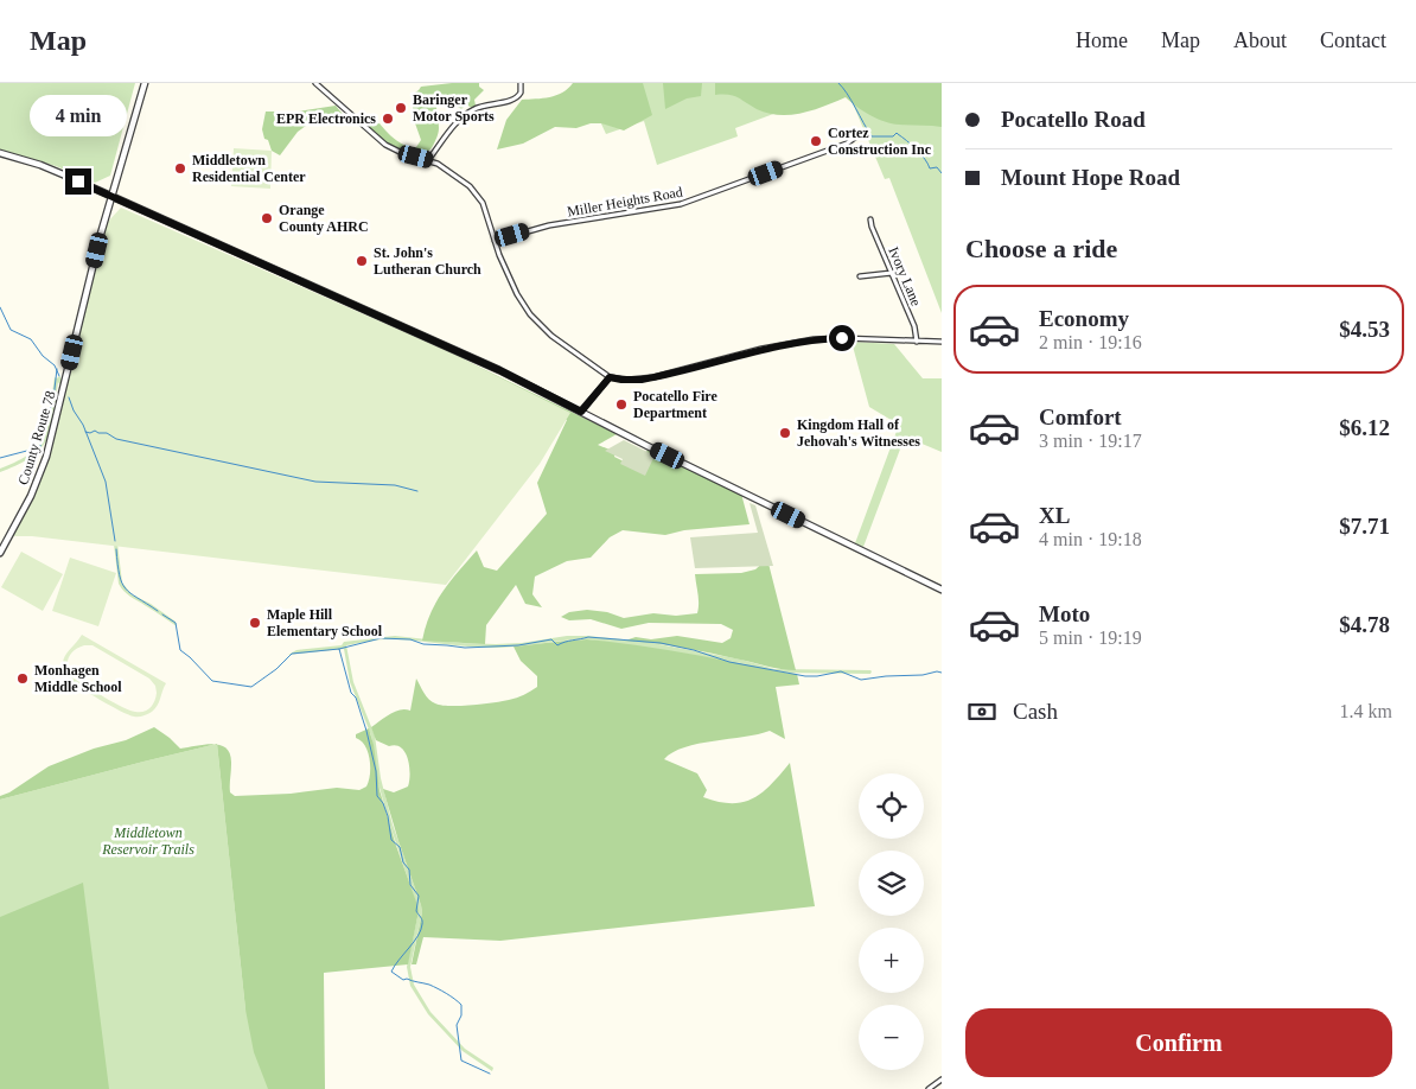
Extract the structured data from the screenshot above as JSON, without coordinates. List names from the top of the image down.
{
  "streets": {
    "street": ["Miller Heights Road", "Ivory Lane", "County Route 78"]
  },
  "parks": ["Middletown Reservoir Trails"],
  "places": [
    "Baringer Motor Sports",
    "EPR Electronics",
    "Cortez Construction Inc",
    "Middletown Residential Center",
    "Orange County AHRC",
    "St. John's Lutheran Church",
    "Pocatello Fire Department",
    "Kingdom Hall of Jehovah's Witnesses",
    "Maple Hill Elementary School",
    "Monhagen Middle School"
  ],
  "page": {
    "header": "Map",
    "nav": [
      "Home",
      "Map",
      "About",
      "Contact"
    ],
    "banner": ["Pocatello Road", "Mount Hope Road"],
    "bubble": "4 min",
    "heading": "Choose a ride",
    "list": [
      {
        "name": "Economy",
        "note": "2 min · 19:16",
        "value": "$4.53"
      },
      {
        "name": "Comfort",
        "note": "3 min · 19:17",
        "value": "$6.12"
      },
      {
        "name": "XL",
        "note": "4 min · 19:18",
        "value": "$7.71"
      },
      {
        "name": "Moto",
        "note": "5 min · 19:19",
        "value": "$4.78"
      }
    ],
    "pay": ["Cash", "1.4 km"],
    "map_buttons": ["+", "−"],
    "buttons": "Confirm"
  }
}
